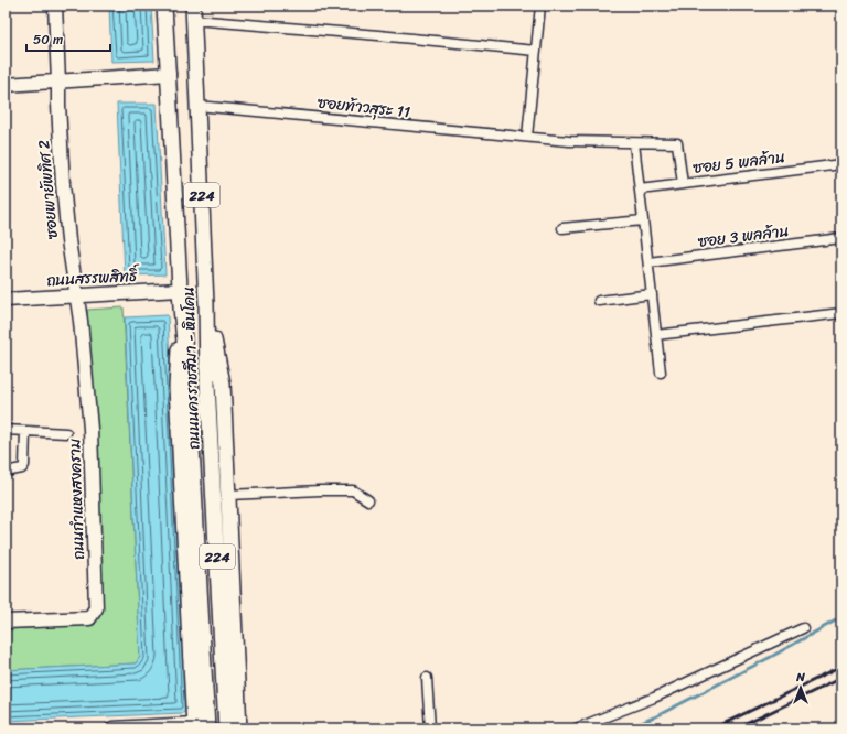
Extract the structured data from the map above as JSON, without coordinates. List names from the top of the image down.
{
  "streets": {
    "main road": ["224", "ถนนนครราชสีมา - หินโคน"],
    "street": [
      "ซอยท้าวสุระ 11",
      "ซอย 5 พลล้าน",
      "ซอยพายัพทิศ 2",
      "ซอย 3 พลล้าน",
      "ถนนสรรพสิทธิ์",
      "ถนนกำแหงสงคราม"
    ]
  },
  "crossings": [
    ["ซอยท้าวสุระ 11", "ซอย 5 พลล้าน"],
    ["ซอยท้าวสุระ 11", "ถนนนครราชสีมา - หินโคน"],
    ["ซอยพายัพทิศ 2", "ถนนสรรพสิทธิ์"],
    ["ซอยพายัพทิศ 2", "ถนนกำแหงสงคราม"],
    ["ถนนสรรพสิทธิ์", "ถนนกำแหงสงคราม"]
  ],
  "scale_bar": "50 m",
  "north": "top"
}
